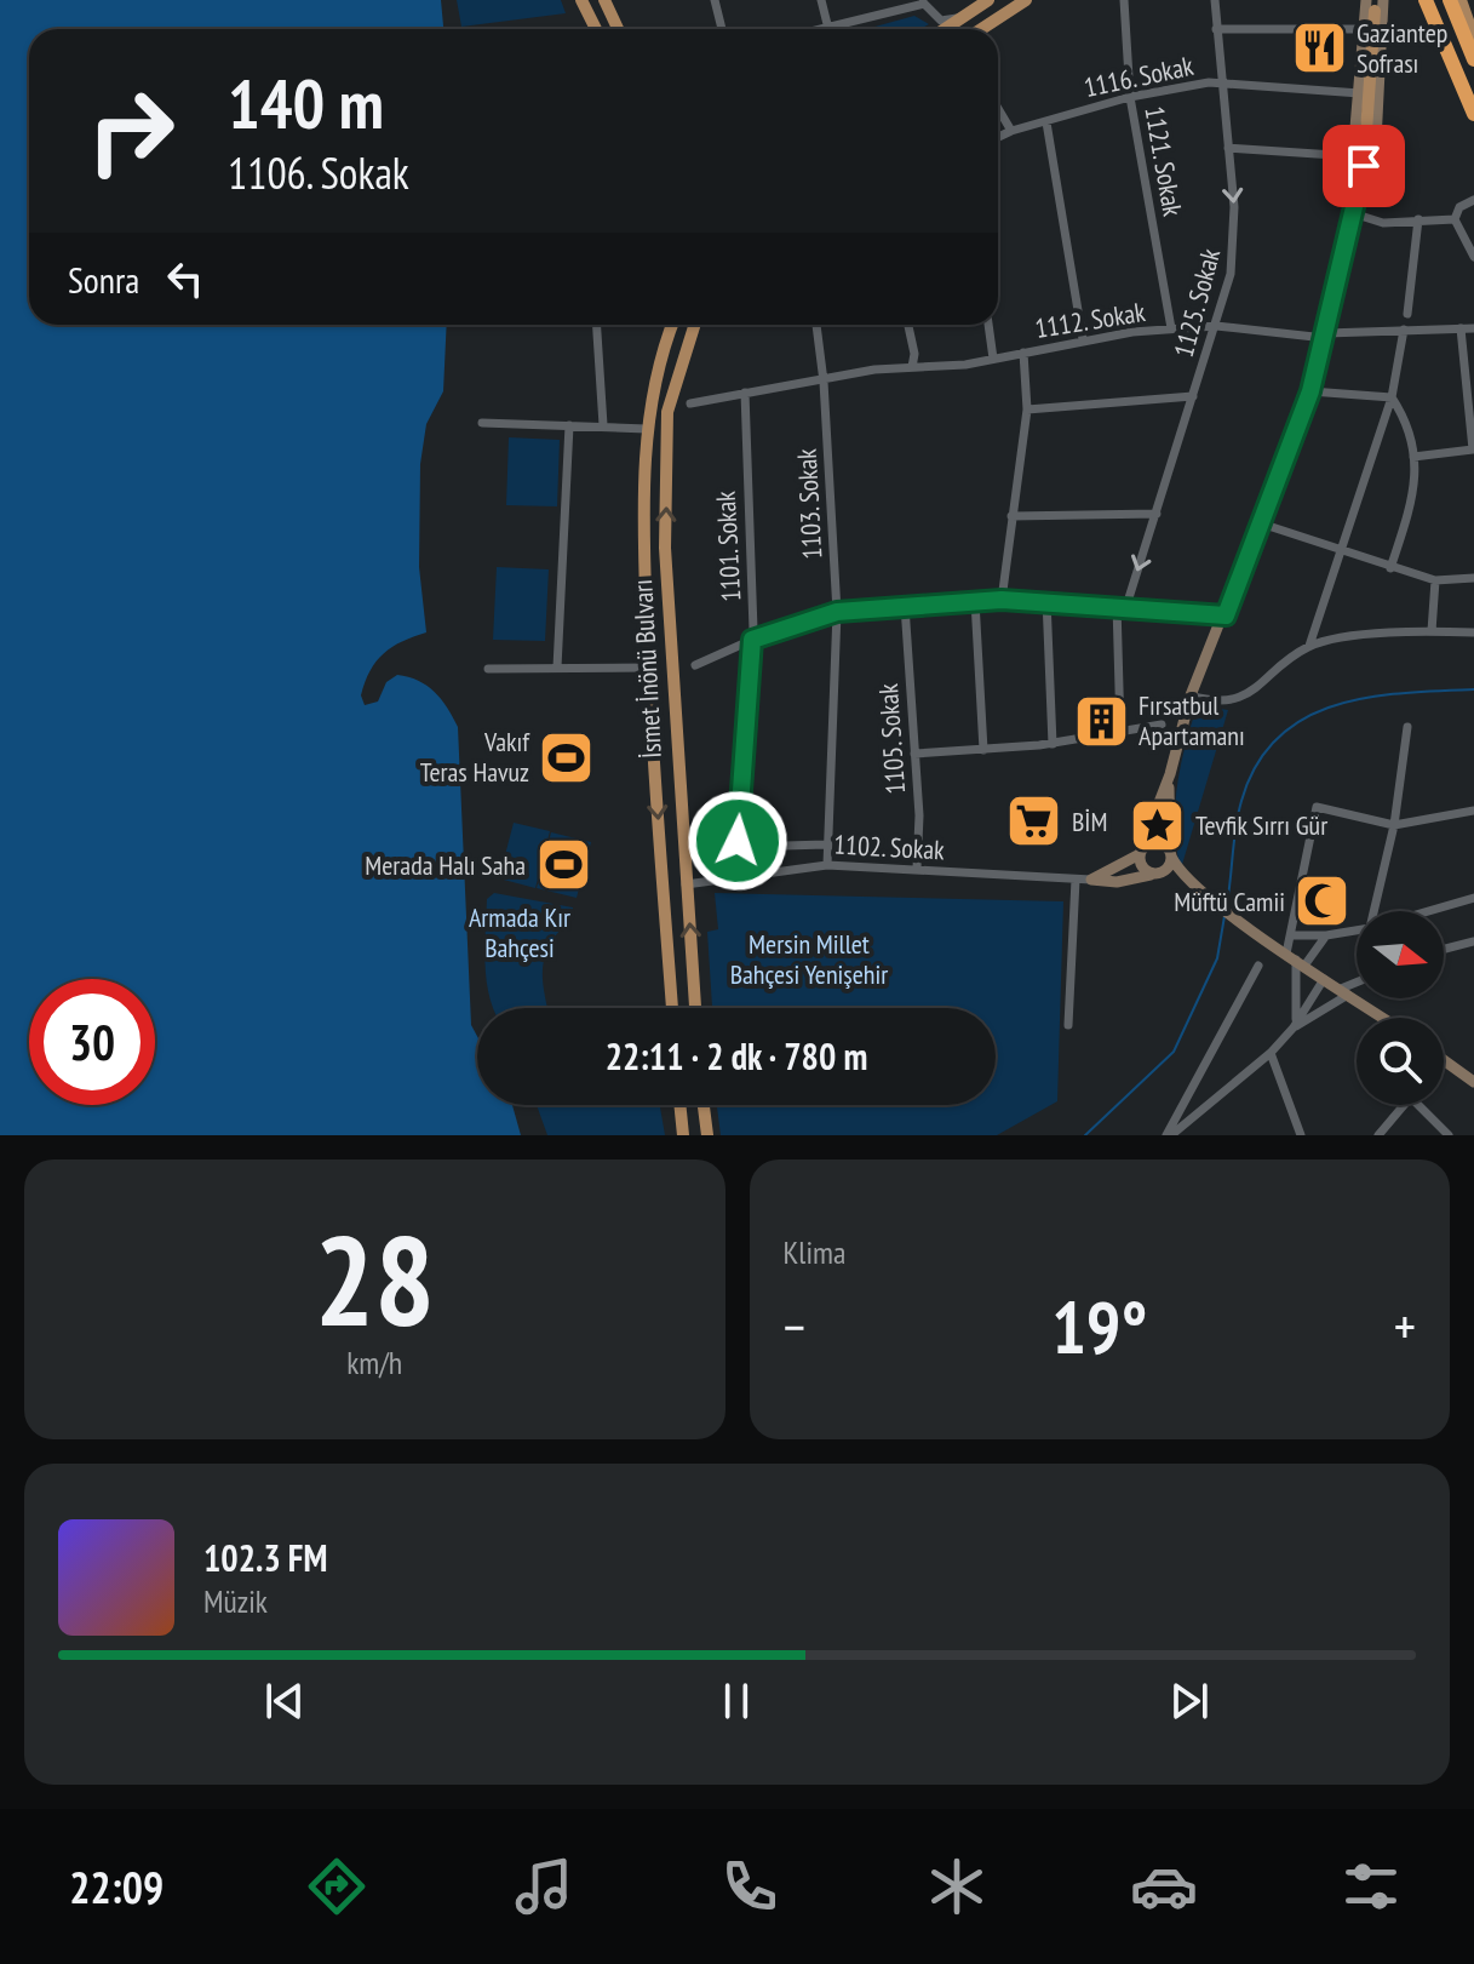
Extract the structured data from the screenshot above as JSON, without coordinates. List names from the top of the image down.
{
  "streets": {
    "main road": ["İsmet İnönü Bulvarı"],
    "street": [
      "1116. Sokak",
      "1121. Sokak",
      "1125. Sokak",
      "1112. Sokak",
      "1103. Sokak",
      "1101. Sokak",
      "1105. Sokak",
      "1102. Sokak"
    ]
  },
  "crossings": [
    ["1116. Sokak", "1121. Sokak"],
    ["1116. Sokak", "1125. Sokak"],
    ["1121. Sokak", "1112. Sokak"],
    ["1125. Sokak", "1112. Sokak"],
    ["1112. Sokak", "1103. Sokak"],
    ["1112. Sokak", "1101. Sokak"],
    ["1103. Sokak", "1101. Sokak"],
    ["1103. Sokak", "1102. Sokak"],
    ["İsmet İnönü Bulvarı", "1102. Sokak"],
    ["1105. Sokak", "1102. Sokak"]
  ],
  "one_way": ["1125. Sokak"],
  "parks": ["Armada Kır Bahçesi", "Mersin Millet Bahçesi Yenişehir"],
  "places": {
    "restaurant": ["Gaziantep Sofrası"],
    "building": ["Fırsatbul Apartamanı"],
    "sports": ["Vakıf Teras Havuz", "Merada Halı Saha"],
    "supermarket": ["BİM"],
    "place": ["Tevfik Sırrı Gür"],
    "mosque": ["Müftü Camii"]
  },
  "north": "right",
  "page": {
    "turn": ["140 m", "1106. Sokak"],
    "then": "Sonra",
    "limit": "30",
    "trip": "22:11 · 2 dk · 780 m",
    "tile": [
      ["28", "km/h"],
      "Klima"
    ],
    "heat": ["−", "19°", "+"],
    "song": ["102.3 FM", "Müzik"],
    "tabs": "22:09"
  }
}
